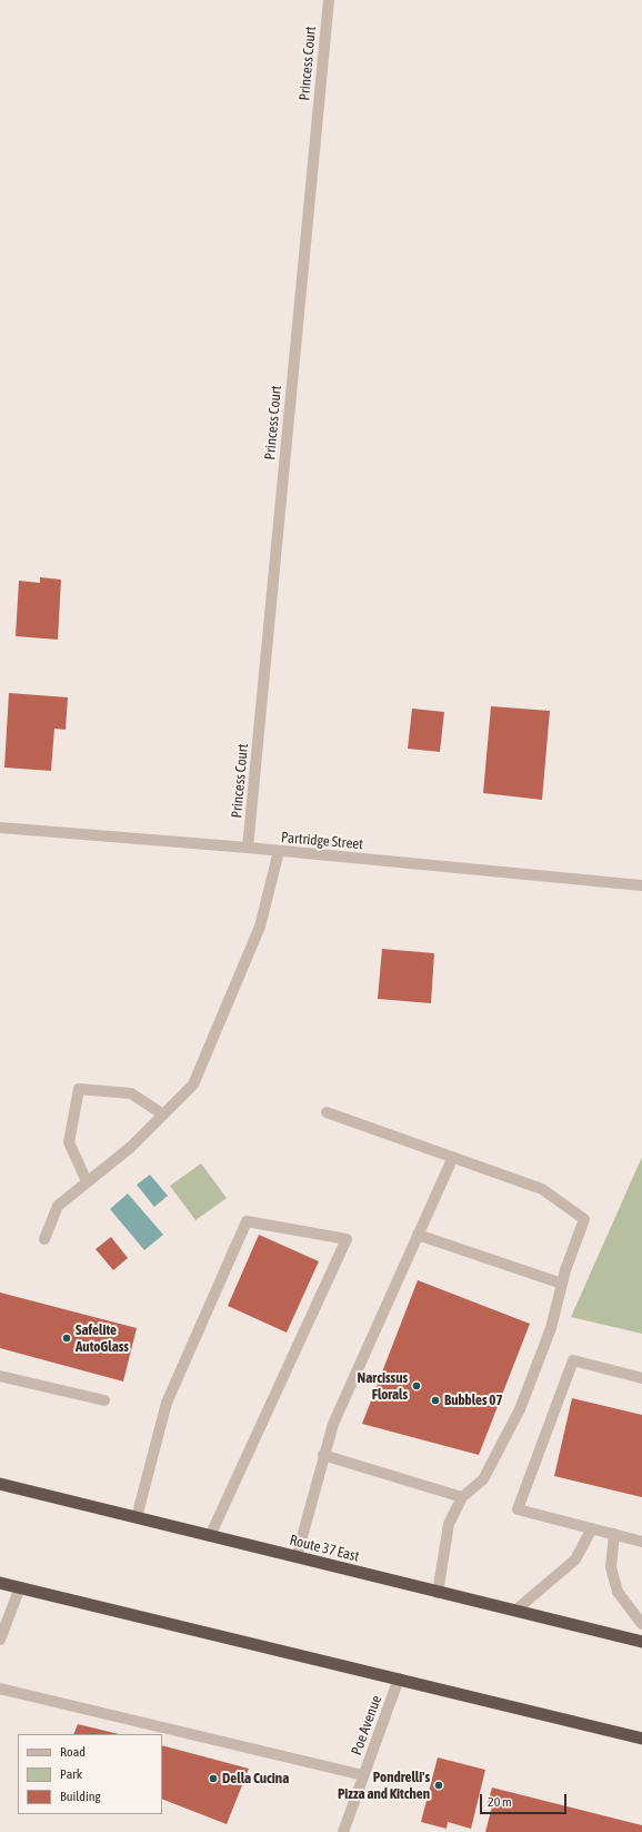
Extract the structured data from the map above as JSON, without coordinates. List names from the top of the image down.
{
  "streets": {
    "highway": ["Route 37 East"],
    "street": ["Princess Court", "Partridge Street", "Poe Avenue"]
  },
  "crossings": [
    ["Princess Court", "Partridge Street"]
  ],
  "places": [
    "Safelite AutoGlass",
    "Narcissus Florals",
    "Bubbles 07",
    "Della Cucina",
    "Pondrelli's Pizza and Kitchen"
  ],
  "legend": ["Road", "Park", "Building"],
  "scale_bar": "20 m"
}
